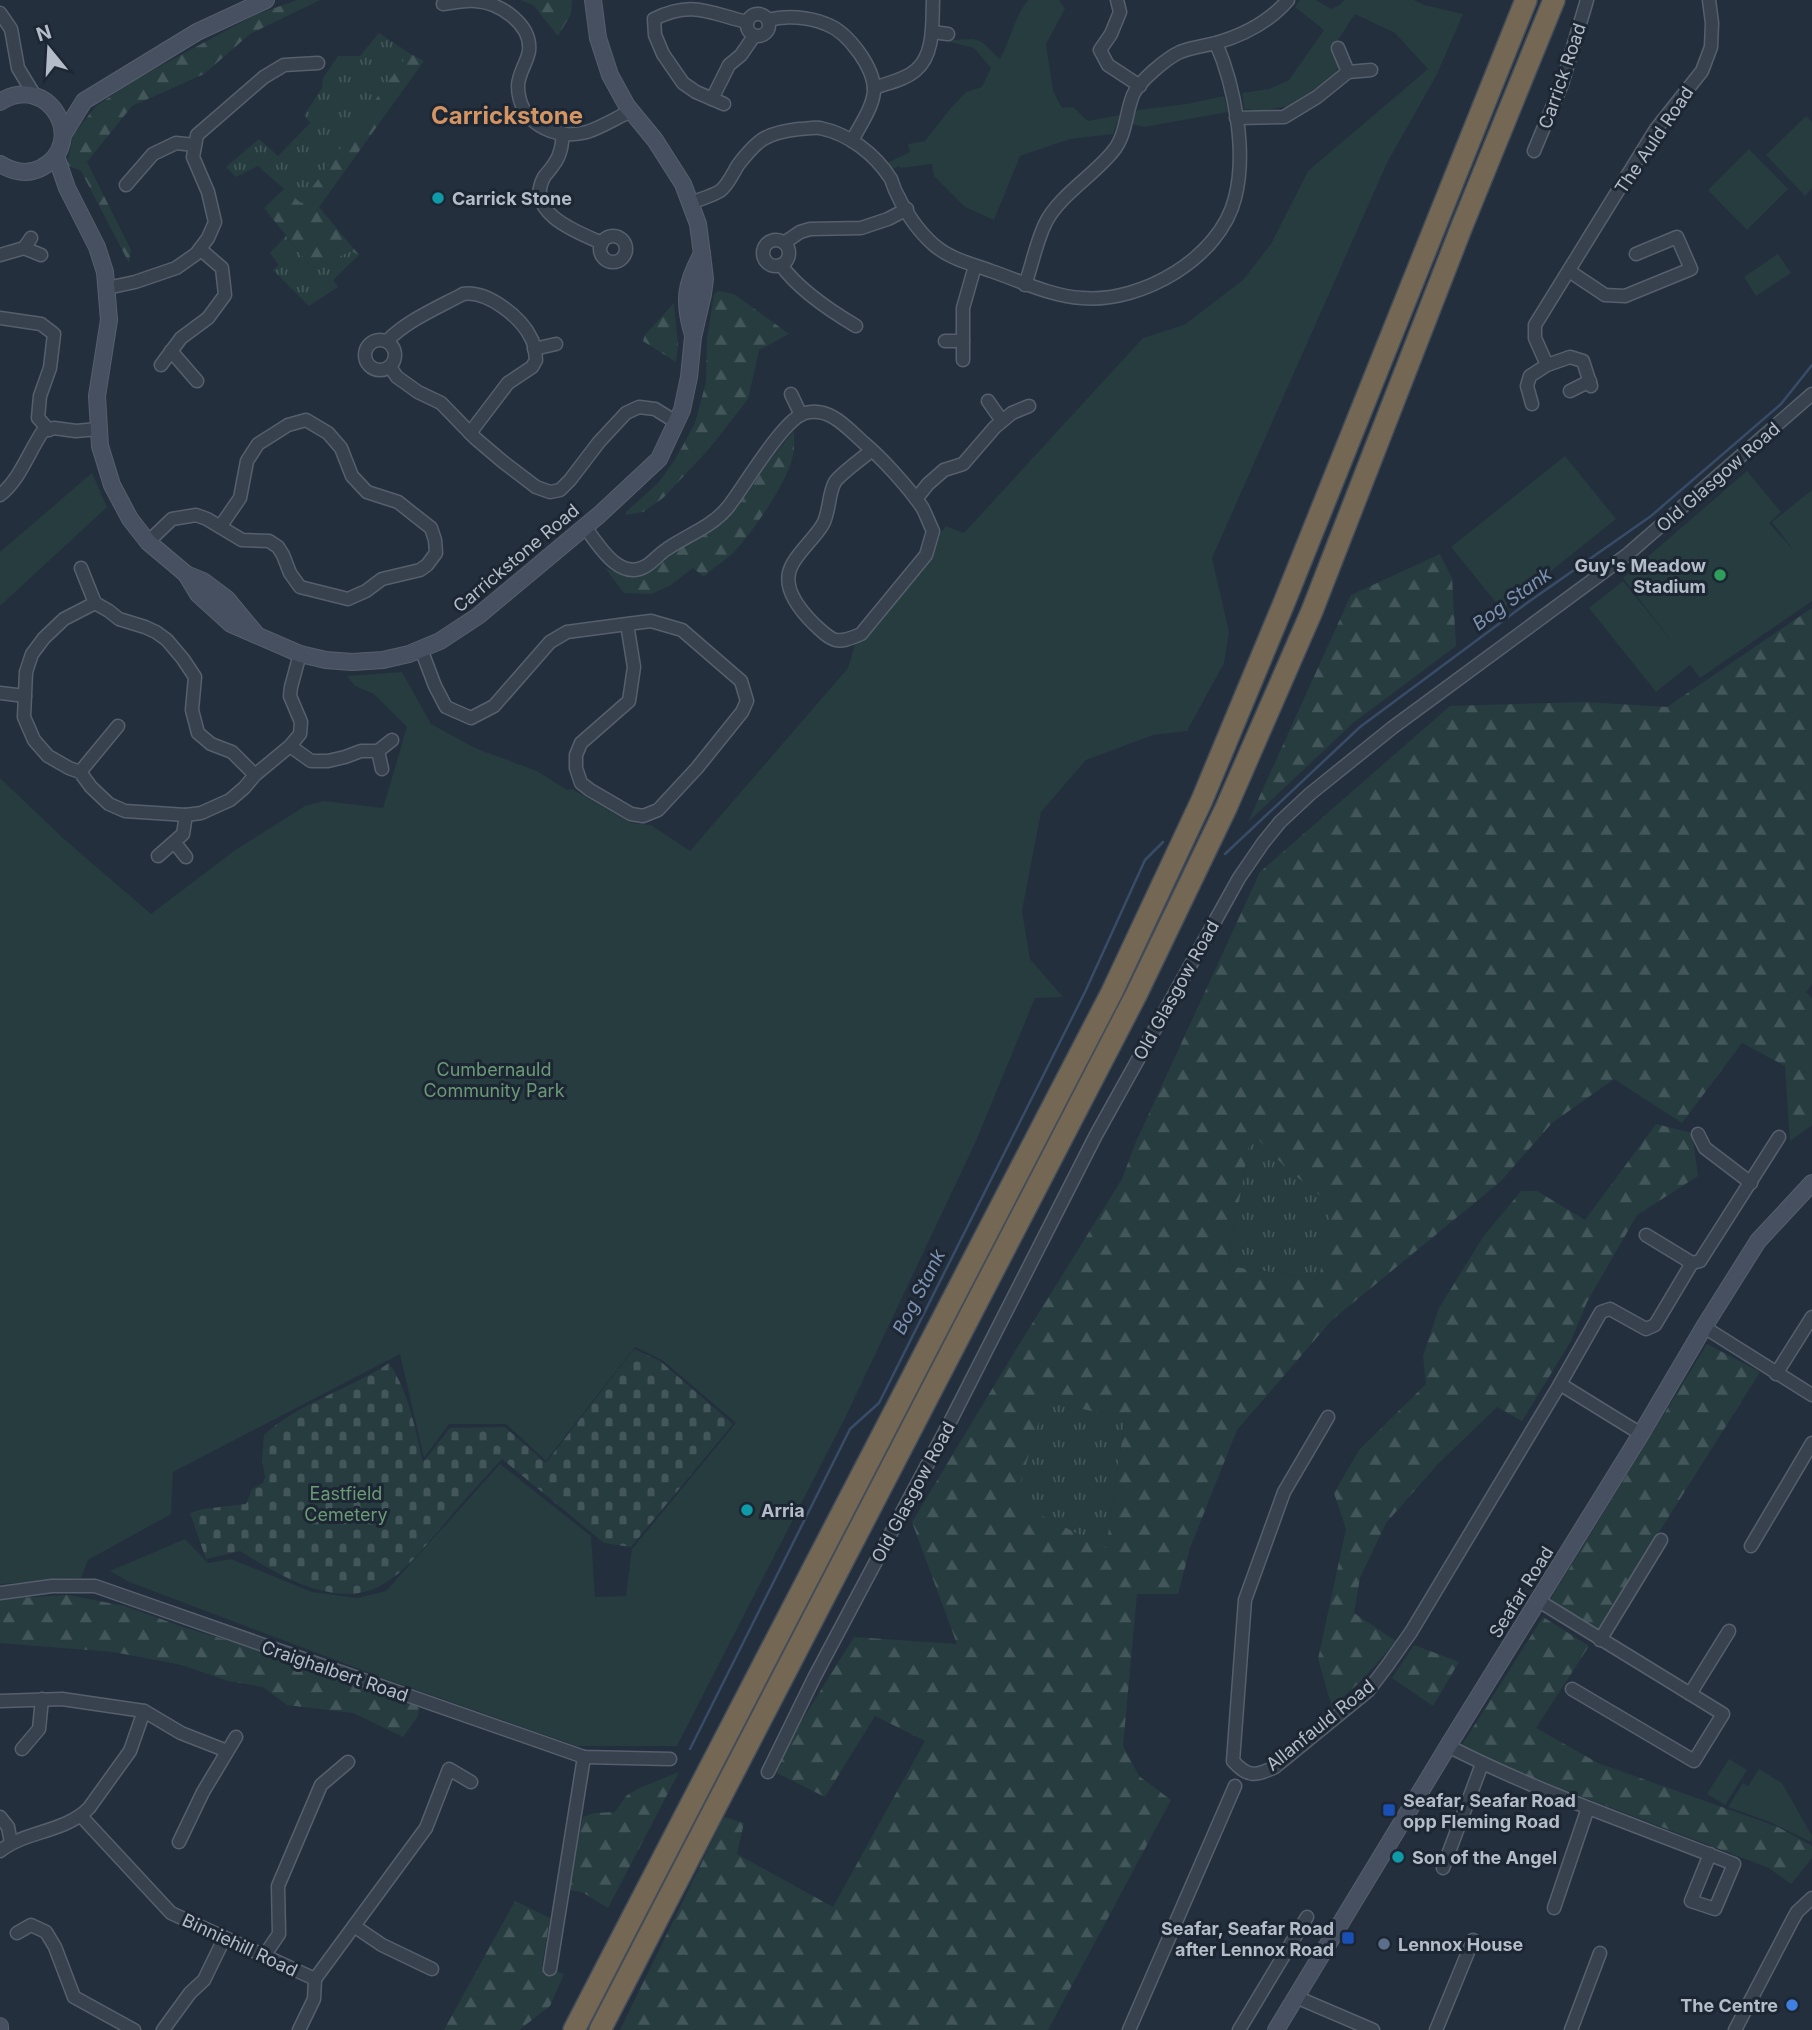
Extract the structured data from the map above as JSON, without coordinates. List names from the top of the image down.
{
  "streets": {
    "street": [
      "Carrick Road",
      "The Auld Road",
      "Old Glasgow Road",
      "Carrickstone Road",
      "Seafar Road",
      "Craighalbert Road",
      "Allanfauld Road",
      "Binniehill Road"
    ]
  },
  "districts": ["Carrickstone"],
  "water": ["Bog Stank"],
  "parks": ["Cumbernauld Community Park", "Eastfield Cemetery"],
  "places": {
    "other": [
      "Carrick Stone",
      "Guy's Meadow Stadium",
      "Arria",
      "Son of the Angel",
      "Lennox House",
      "The Centre"
    ],
    "transit": ["Seafar, Seafar Road opp Fleming Road", "Seafar, Seafar Road after Lennox Road"]
  },
  "north": "top"
}
